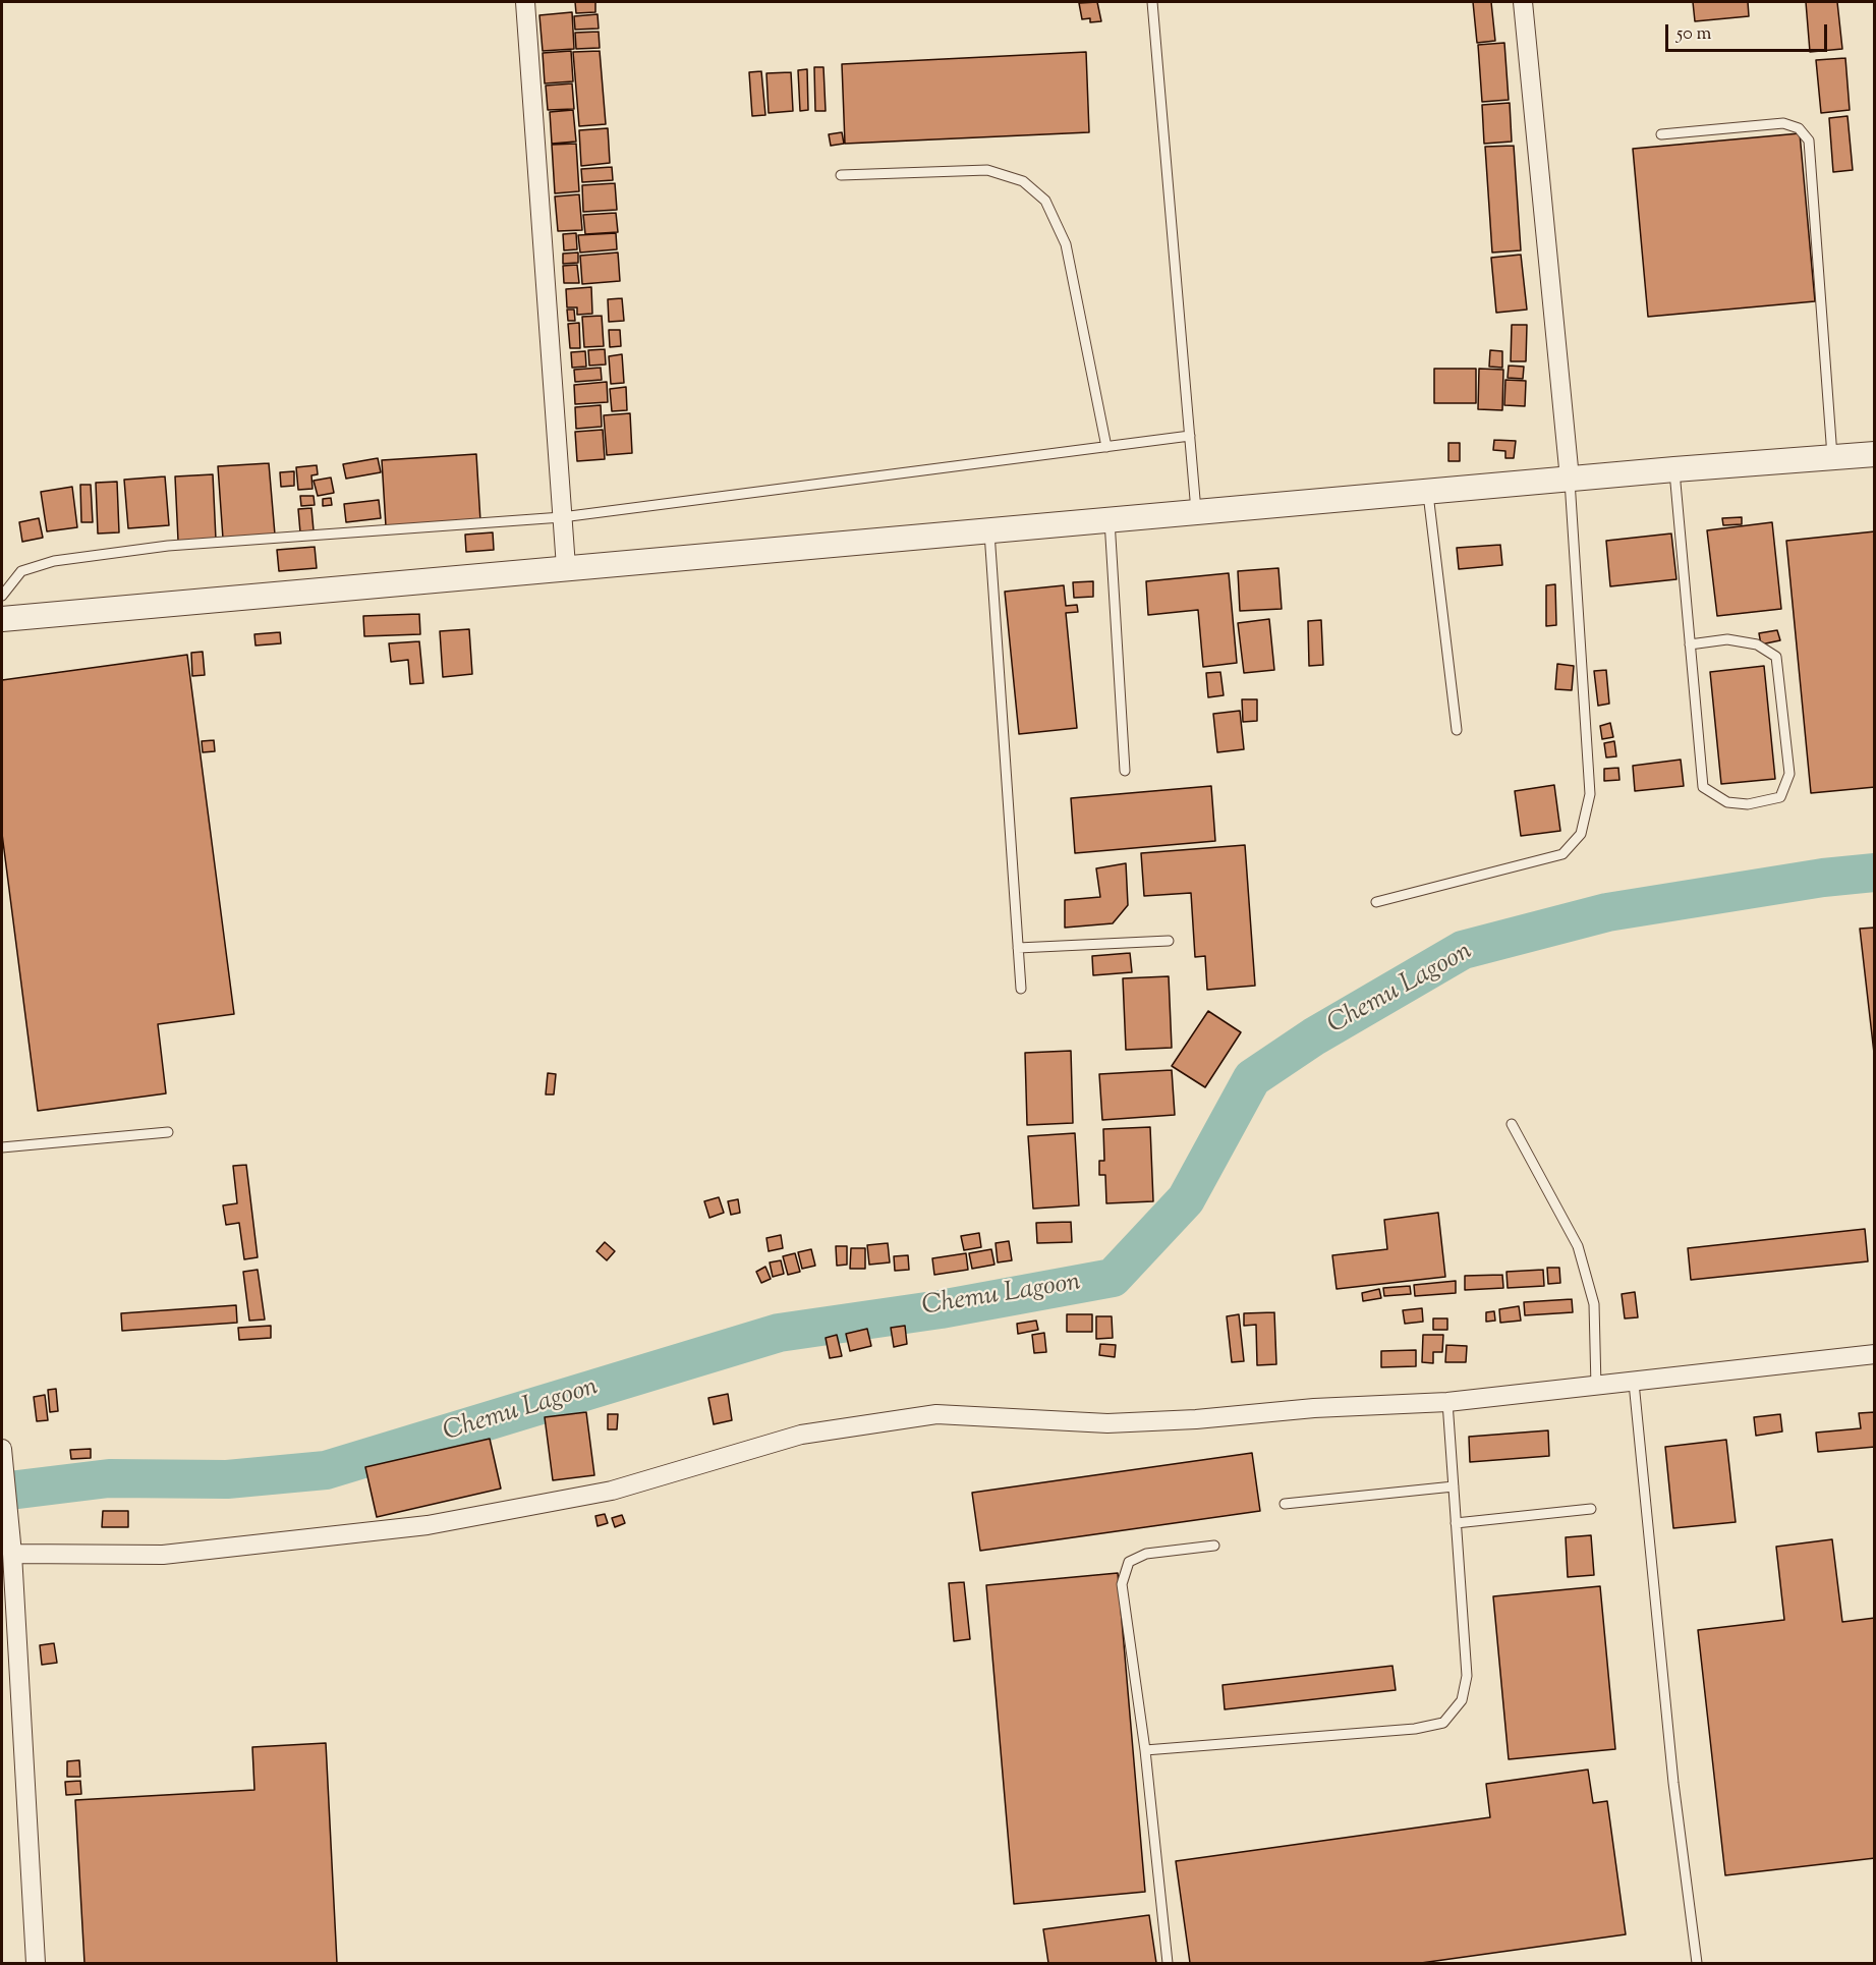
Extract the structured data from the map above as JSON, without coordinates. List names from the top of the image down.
{
  "water": ["Chemu Lagoon"],
  "scale_bar": "50 m"
}
